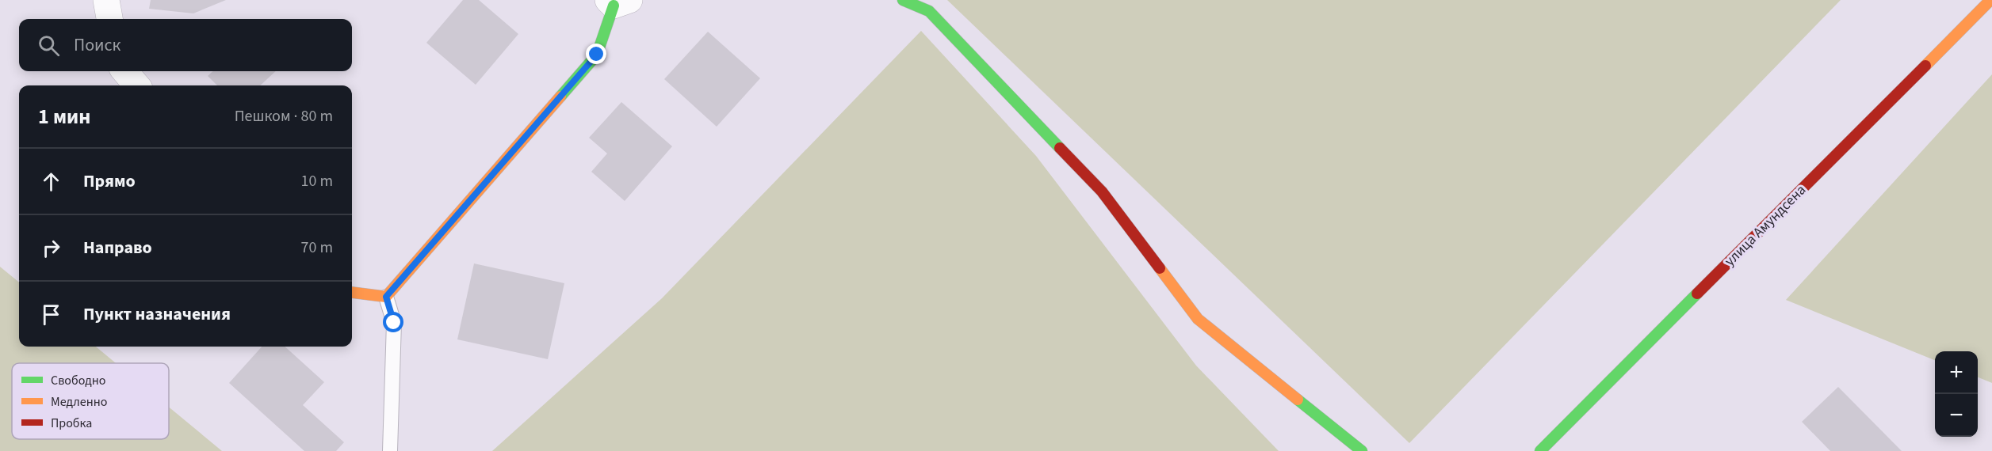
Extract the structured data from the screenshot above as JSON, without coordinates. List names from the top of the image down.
{
  "streets": {
    "street": ["улица Амундсена"]
  },
  "legend": ["Свободно", "Медленно", "Пробка"],
  "page": {
    "search": "Поиск",
    "heading": ["1 мин", "Пешком · 80 m"],
    "list": [
      ["Прямо", "10 m"],
      ["Направо", "70 m"],
      "Пункт назначения"
    ],
    "map_buttons": ["+", "−"]
  }
}
